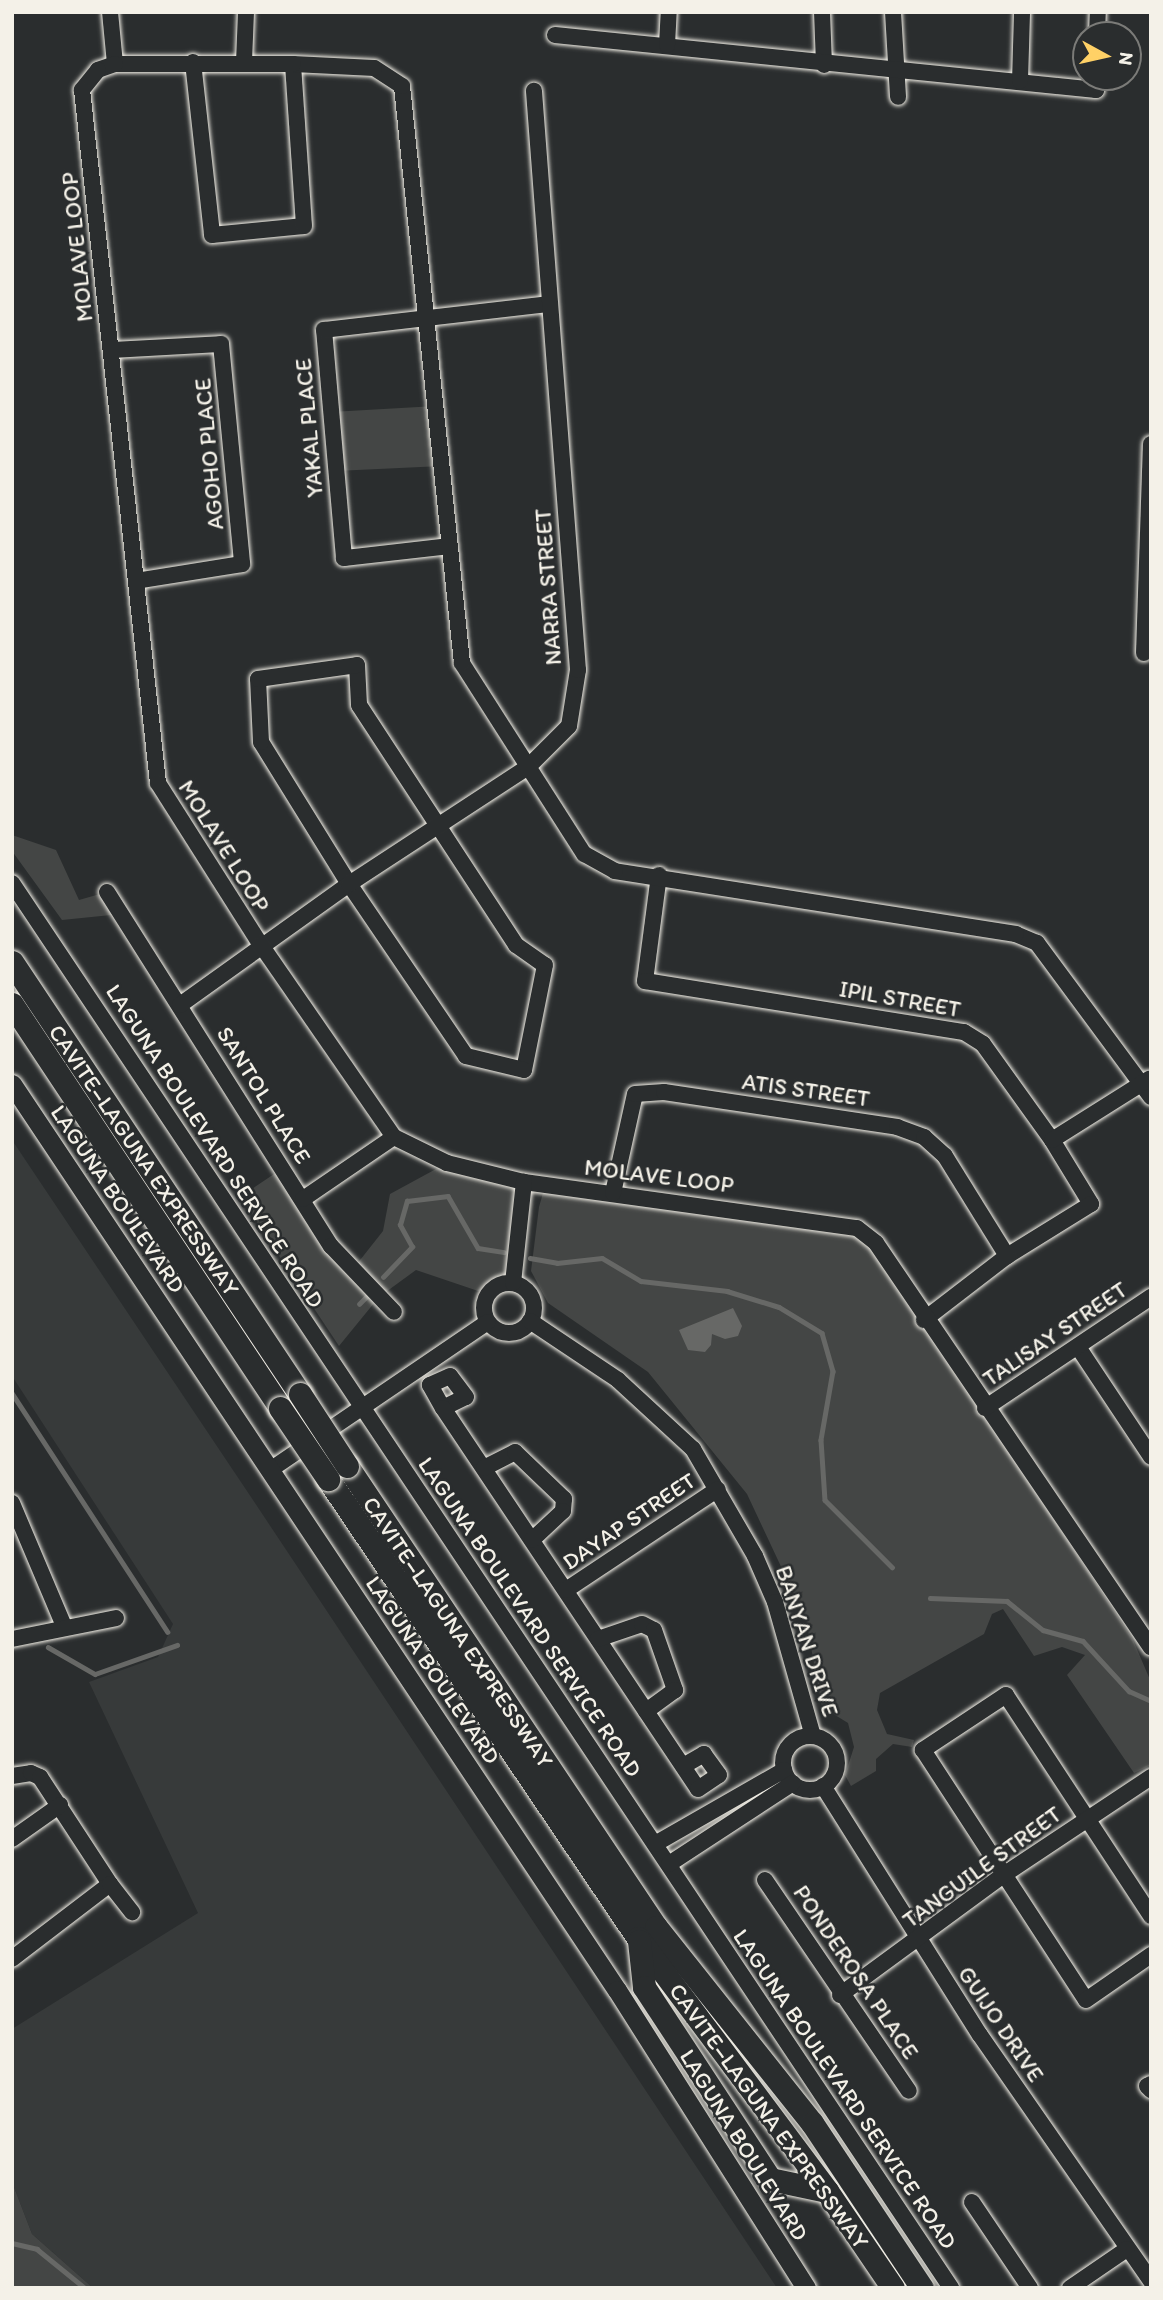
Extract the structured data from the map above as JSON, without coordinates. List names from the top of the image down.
{
  "streets": {
    "highway": ["CAVITE–LAGUNA EXPRESSWAY"],
    "main road": ["LAGUNA BOULEVARD"],
    "street": [
      "MOLAVE LOOP",
      "YAKAL PLACE",
      "AGOHO PLACE",
      "NARRA STREET",
      "IPIL STREET",
      "ATIS STREET",
      "SANTOL PLACE",
      "LAGUNA BOULEVARD SERVICE ROAD",
      "TALISAY STREET",
      "DAYAP STREET",
      "BANYAN DRIVE",
      "TANGUILE STREET",
      "PONDEROSA PLACE",
      "GUIJO DRIVE"
    ]
  },
  "crossings": [
    ["MOLAVE LOOP", "AGOHO PLACE"],
    ["MOLAVE LOOP", "NARRA STREET"],
    ["MOLAVE LOOP", "IPIL STREET"],
    ["MOLAVE LOOP", "ATIS STREET"],
    ["MOLAVE LOOP", "TALISAY STREET"],
    ["YAKAL PLACE", "NARRA STREET"],
    ["NARRA STREET", "SANTOL PLACE"],
    ["IPIL STREET", "ATIS STREET"],
    ["DAYAP STREET", "BANYAN DRIVE"],
    ["BANYAN DRIVE", "GUIJO DRIVE"],
    ["TANGUILE STREET", "PONDEROSA PLACE"],
    ["TANGUILE STREET", "GUIJO DRIVE"]
  ],
  "north": "right"
}
